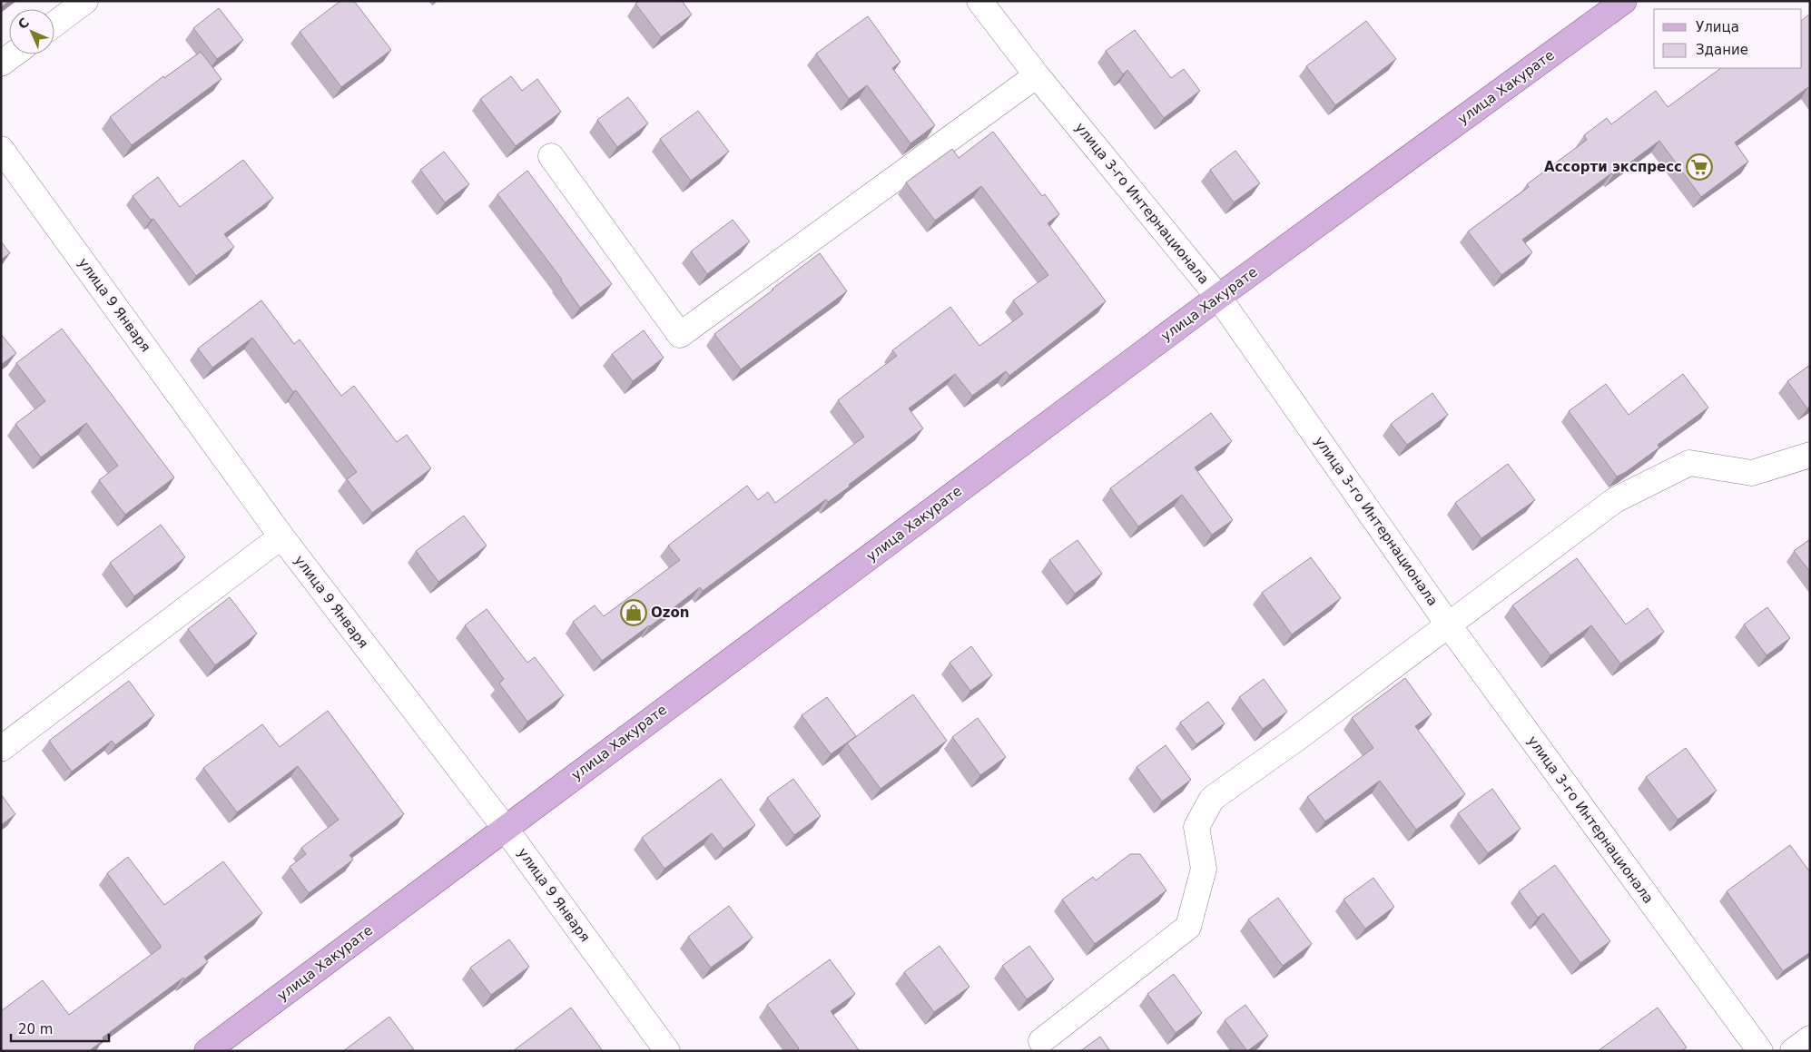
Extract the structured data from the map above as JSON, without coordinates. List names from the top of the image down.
{
  "streets": {
    "main road": ["улица Хакурате"],
    "street": ["улица 3-го Интернационала", "улица 9 Января"]
  },
  "crossings": [
    ["улица Хакурате", "улица 3-го Интернационала"],
    ["улица Хакурате", "улица 9 Января"]
  ],
  "places": {
    "supermarket": ["Ассорти экспресс"],
    "shop": ["Ozon"]
  },
  "legend": ["Улица", "Здание"],
  "scale_bar": "20 m",
  "north": "top left"
}
